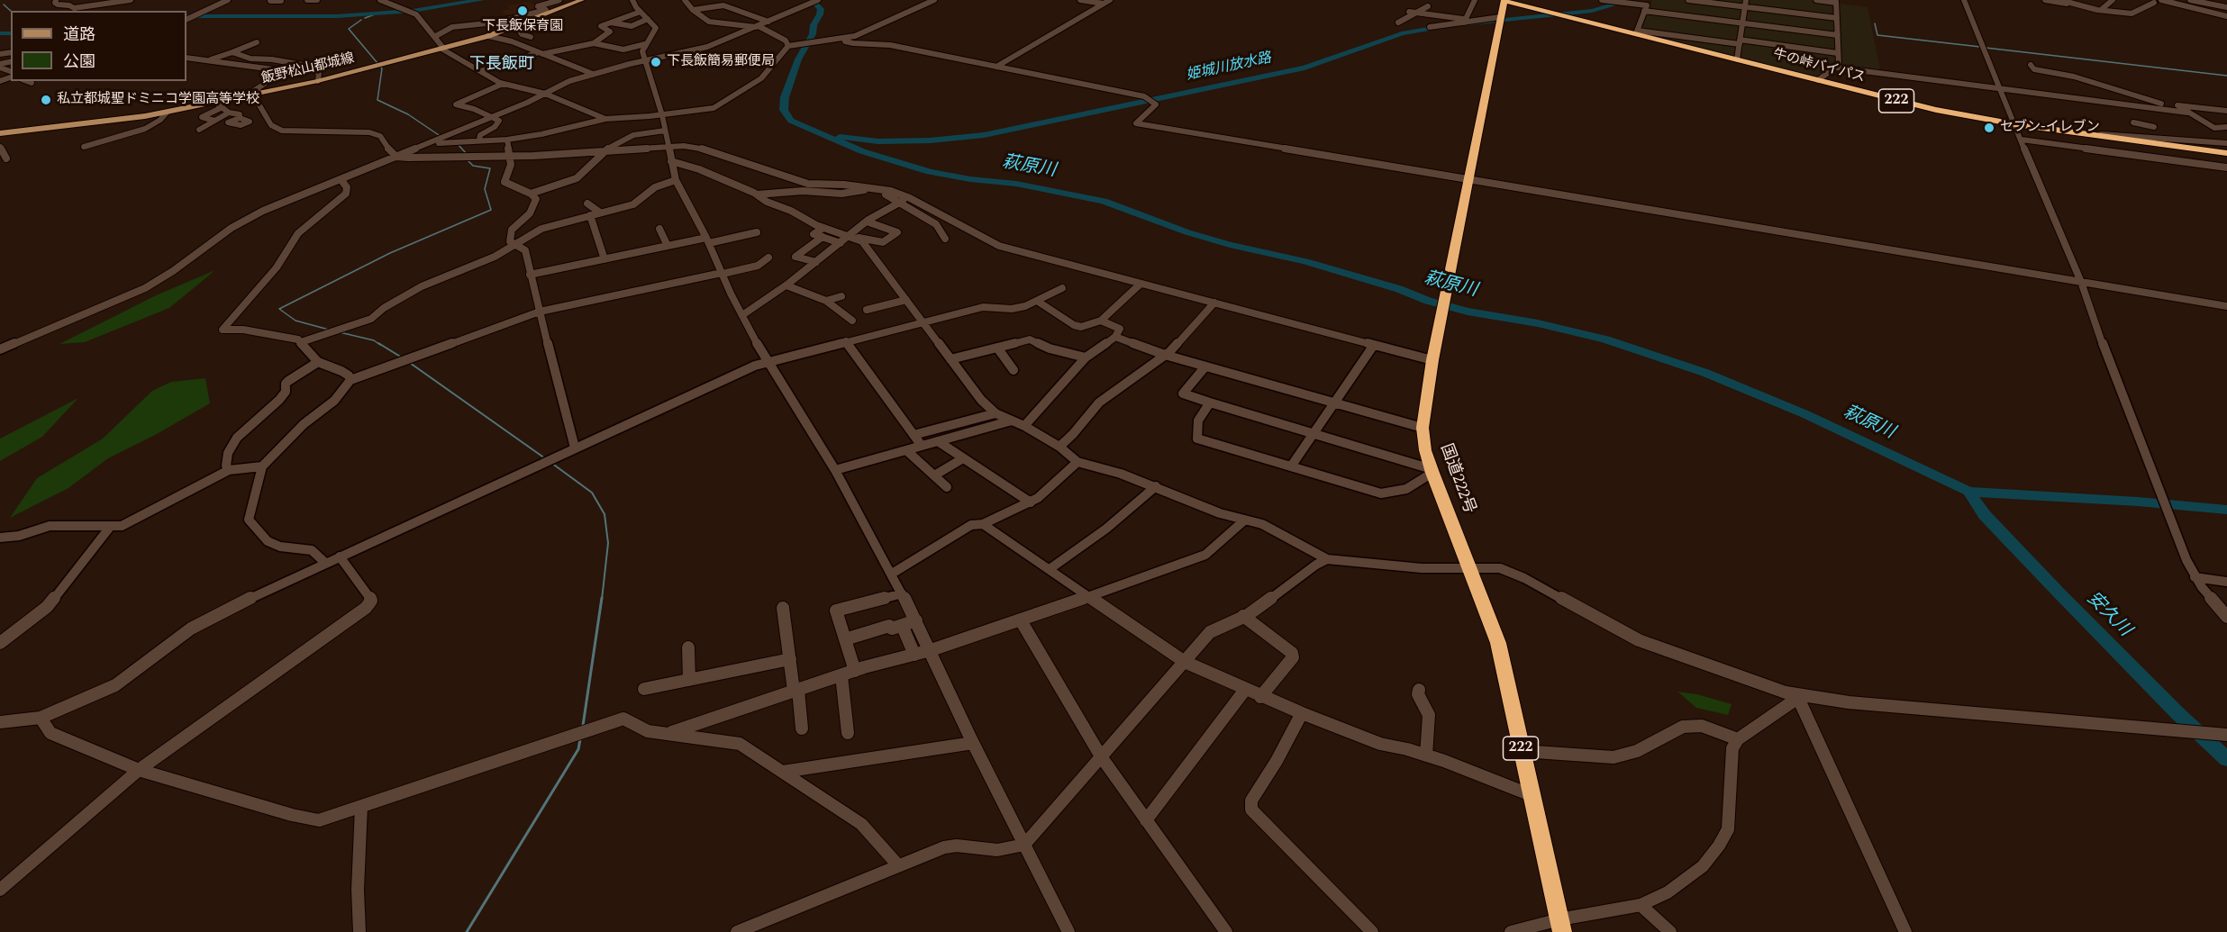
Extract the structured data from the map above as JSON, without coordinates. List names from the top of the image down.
{
  "streets": {
    "highway": ["牛の峠バイパス", "222", "国道222号"],
    "main road": ["飯野松山都城線"]
  },
  "crossings": [
    ["牛の峠バイパス", "国道222号"]
  ],
  "districts": ["下長飯町"],
  "water": ["姫城川放水路", "萩原川", "安久川"],
  "places": [
    "下長飯保育園",
    "下長飯簡易郵便局",
    "私立都城聖ドミニコ学園高等学校",
    "セブン-イレブン"
  ],
  "legend": ["道路", "公園"]
}
